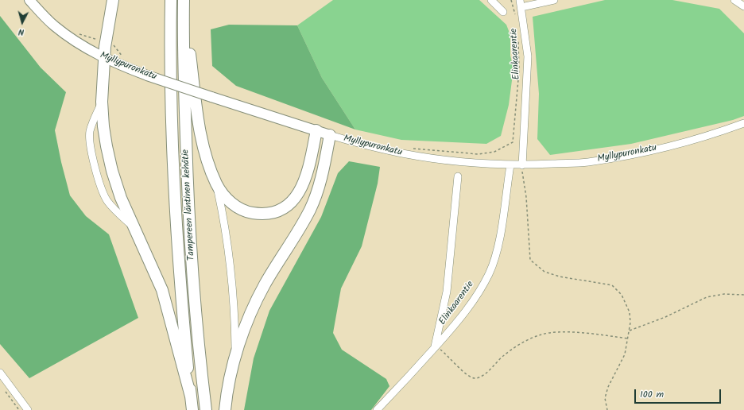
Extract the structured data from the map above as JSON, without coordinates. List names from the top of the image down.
{
  "streets": {
    "highway": ["Tampereen läntinen kehätie"],
    "main road": ["Myllypuronkatu"],
    "street": ["Elinkaarentie"]
  },
  "crossings": [
    ["Elinkaarentie", "Myllypuronkatu"]
  ],
  "scale_bar": "100 m",
  "north": "bottom"
}
